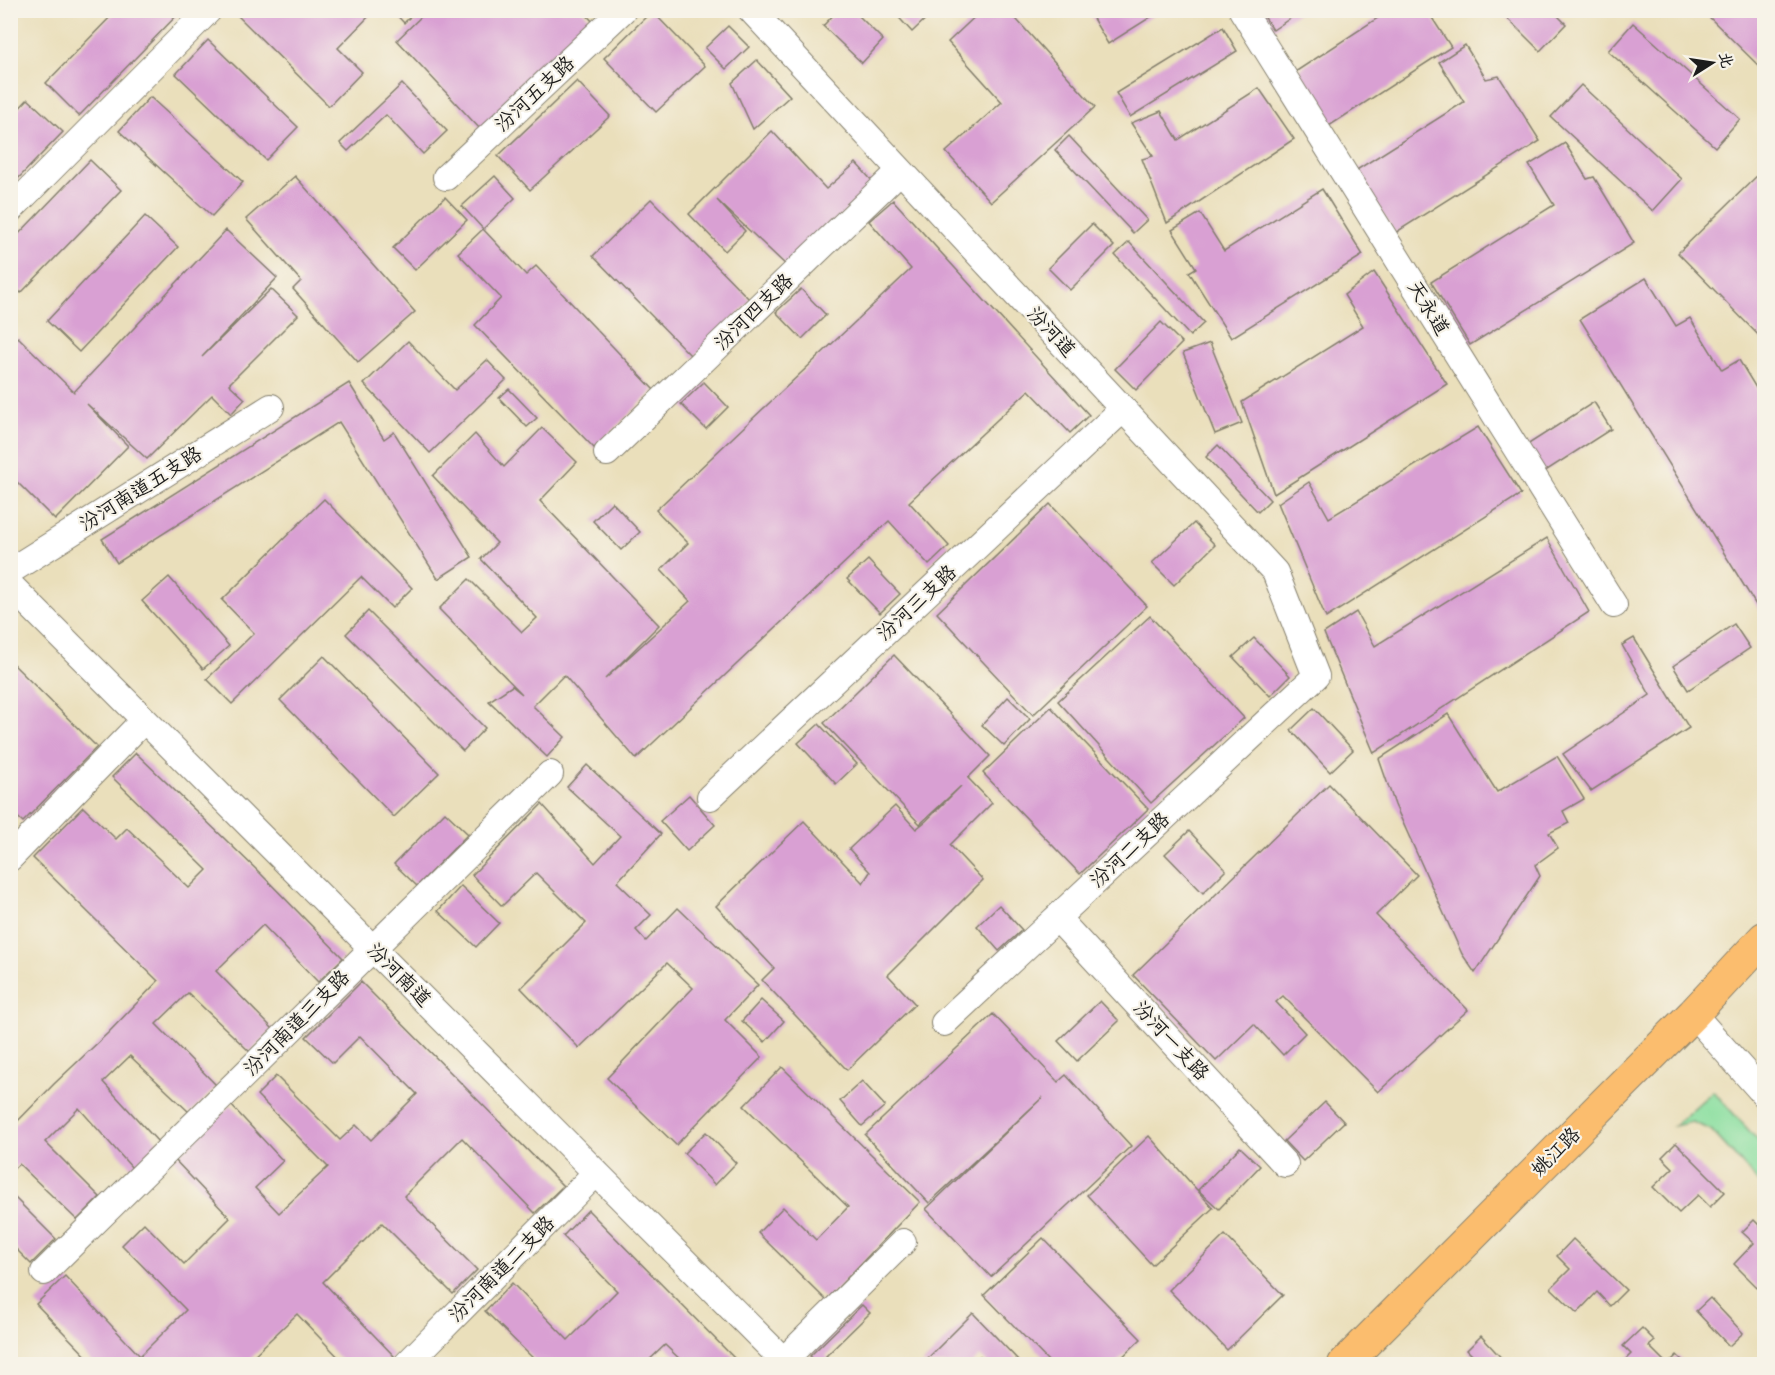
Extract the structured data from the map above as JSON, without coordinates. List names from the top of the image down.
{
  "streets": {
    "main road": ["姚江路"],
    "street": [
      "汾河五支路",
      "天永道",
      "汾河四支路",
      "汾河道",
      "汾河南道五支路",
      "汾河三支路",
      "汾河二支路",
      "汾河南道",
      "汾河南道三支路",
      "汾河一支路",
      "汾河南道二支路"
    ]
  },
  "crossings": [
    ["汾河四支路", "汾河道"],
    ["汾河道", "汾河三支路"],
    ["汾河道", "汾河二支路"],
    ["汾河二支路", "汾河一支路"],
    ["汾河南道", "汾河南道三支路"],
    ["汾河南道", "汾河南道二支路"]
  ],
  "north": "right"
}
